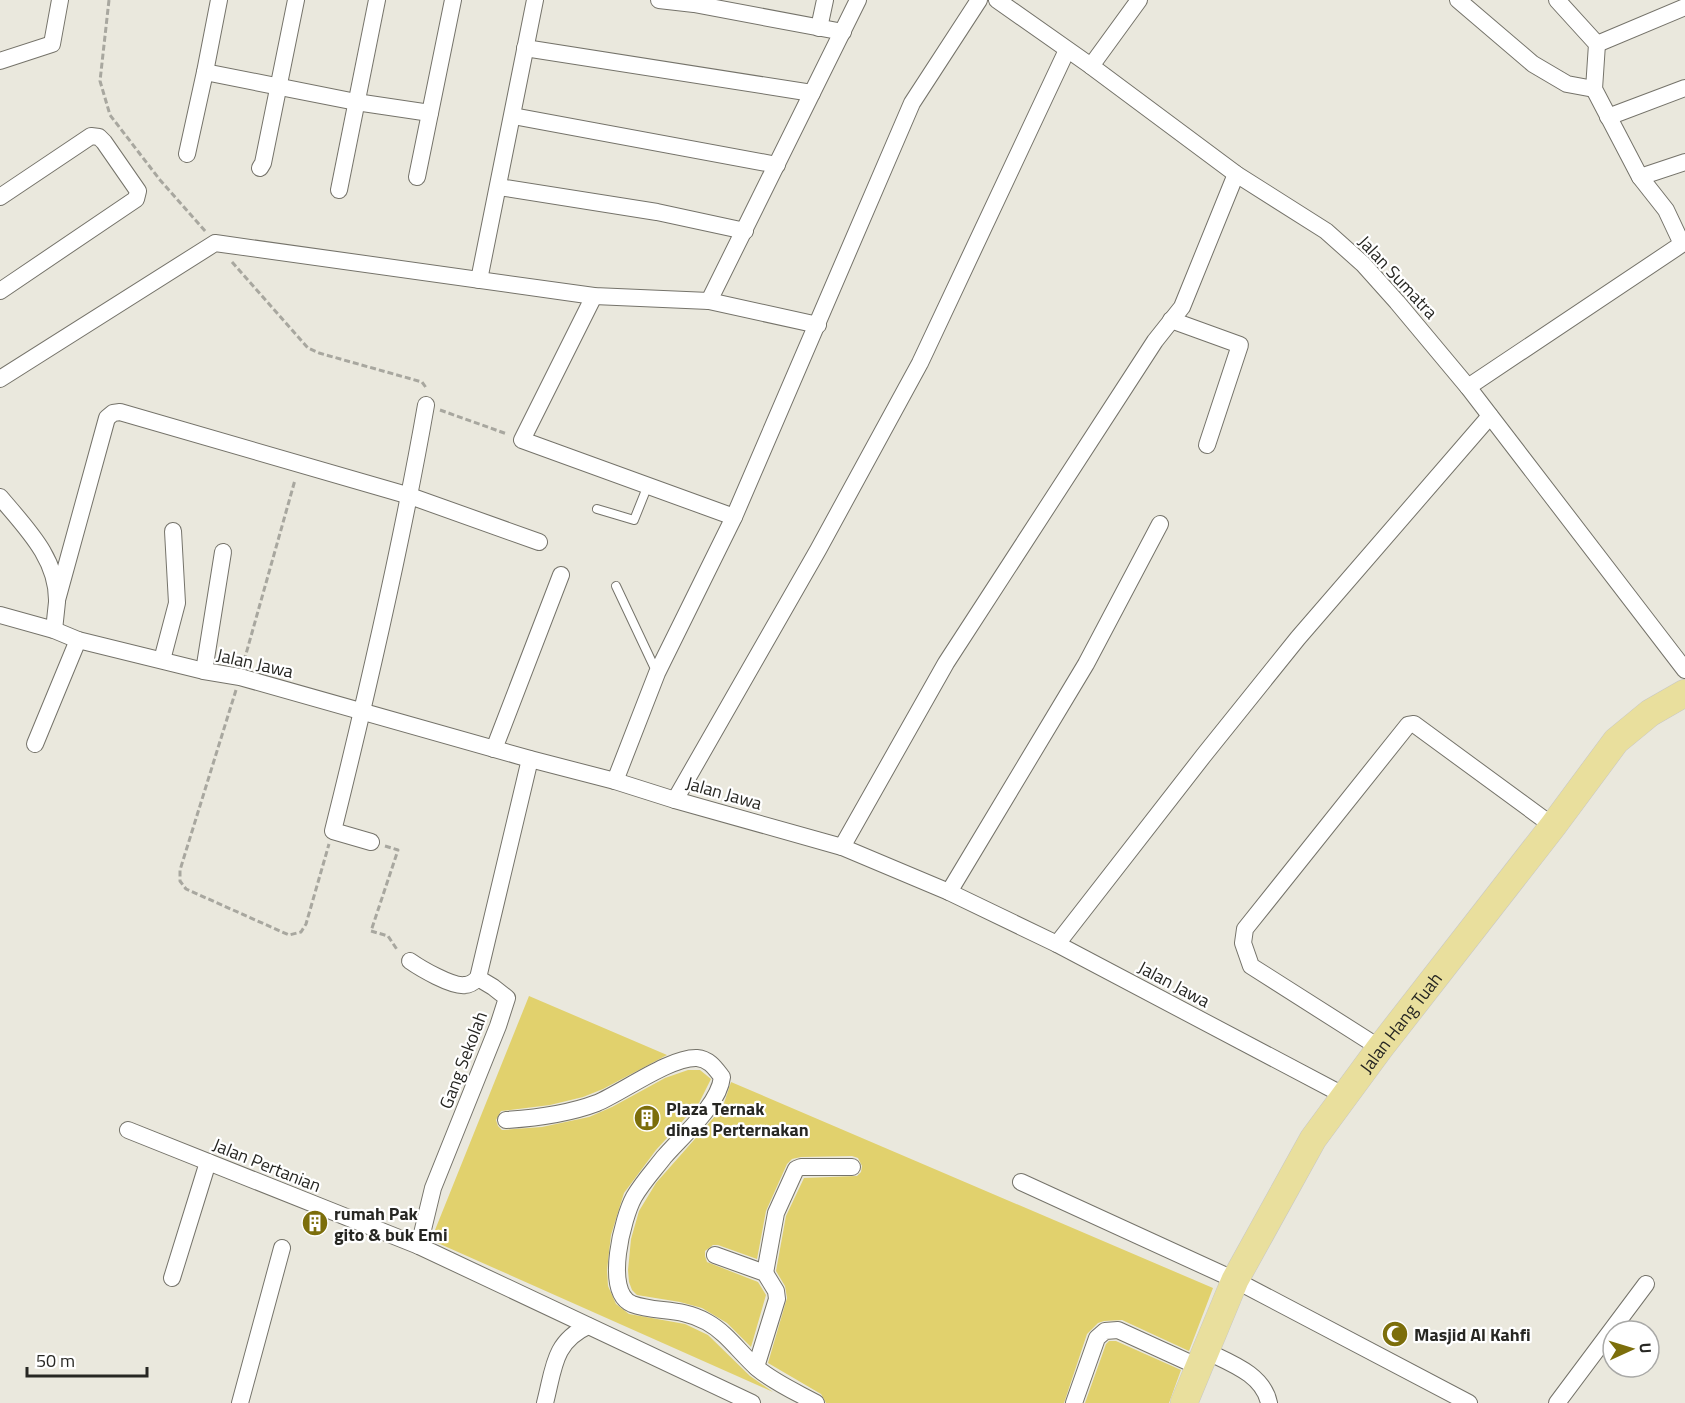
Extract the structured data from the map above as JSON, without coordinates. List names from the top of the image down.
{
  "streets": {
    "main road": ["Jalan Hang Tuah"],
    "street": [
      "Jalan Sumatra",
      "Jalan Jawa",
      "Gang Sekolah",
      "Jalan Pertanian"
    ]
  },
  "crossings": [
    ["Jalan Jawa", "Jalan Hang Tuah"],
    ["Gang Sekolah", "Jalan Pertanian"]
  ],
  "places": {
    "building": ["Plaza Ternak dinas Perternakan", "rumah Pak gito & buk Emi"],
    "mosque": ["Masjid Al Kahfi"]
  },
  "scale_bar": "50 m",
  "north": "right"
}
